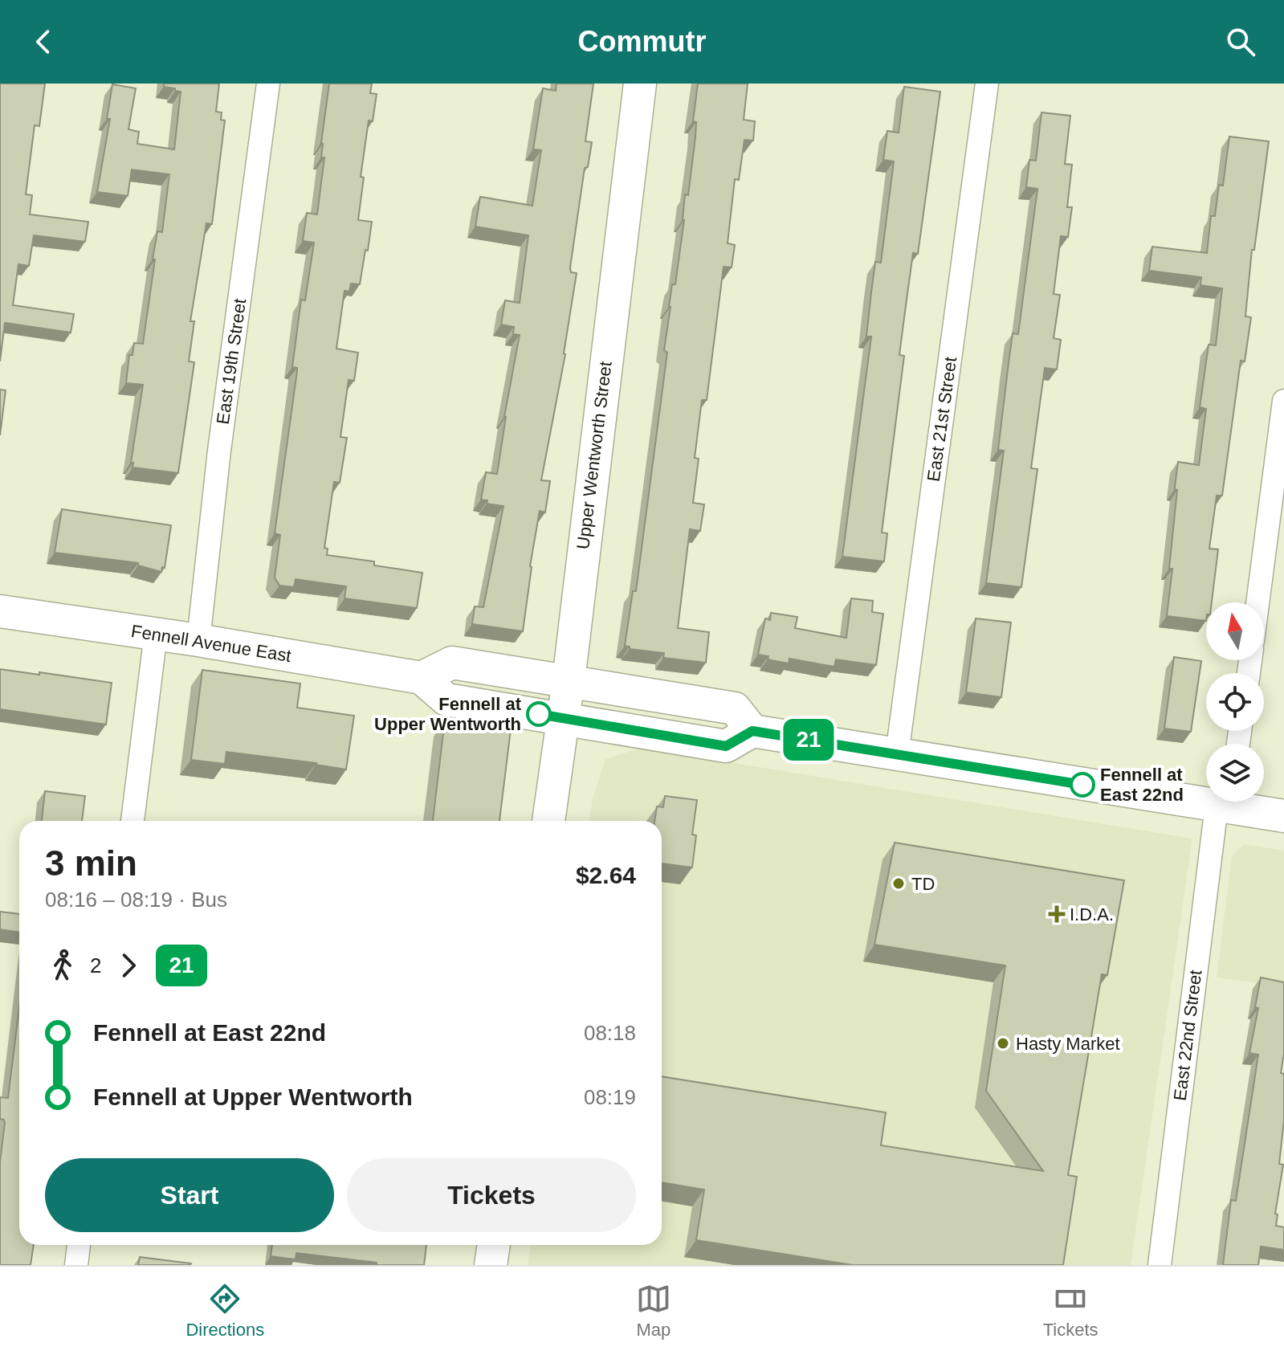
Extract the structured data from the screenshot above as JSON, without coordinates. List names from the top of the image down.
{
  "streets": {
    "main road": ["Upper Wentworth Street", "Fennell Avenue East"],
    "street": ["East 19th Street", "East 21st Street", "East 22nd Street"]
  },
  "crossings": [
    ["East 19th Street", "Fennell Avenue East"]
  ],
  "places": {
    "other": [
      "Fennell at Upper Wentworth",
      "Fennell at East 22nd",
      "TD",
      "Hasty Market"
    ],
    "health": ["I.D.A."]
  },
  "lines": ["bus line 21"],
  "north": "top",
  "page": {
    "header": "Commutr",
    "on_map": "21",
    "heading": ["3 min", "08:16 – 08:19 · Bus", "$2.64"],
    "legs": ["2", "21"],
    "list": [
      {
        "name": "Fennell at East 22nd",
        "value": "08:18"
      },
      {
        "name": "Fennell at Upper Wentworth",
        "value": "08:19"
      }
    ],
    "buttons": ["Start", "Tickets"],
    "tabs": ["Directions", "Map", "Tickets"]
  }
}
